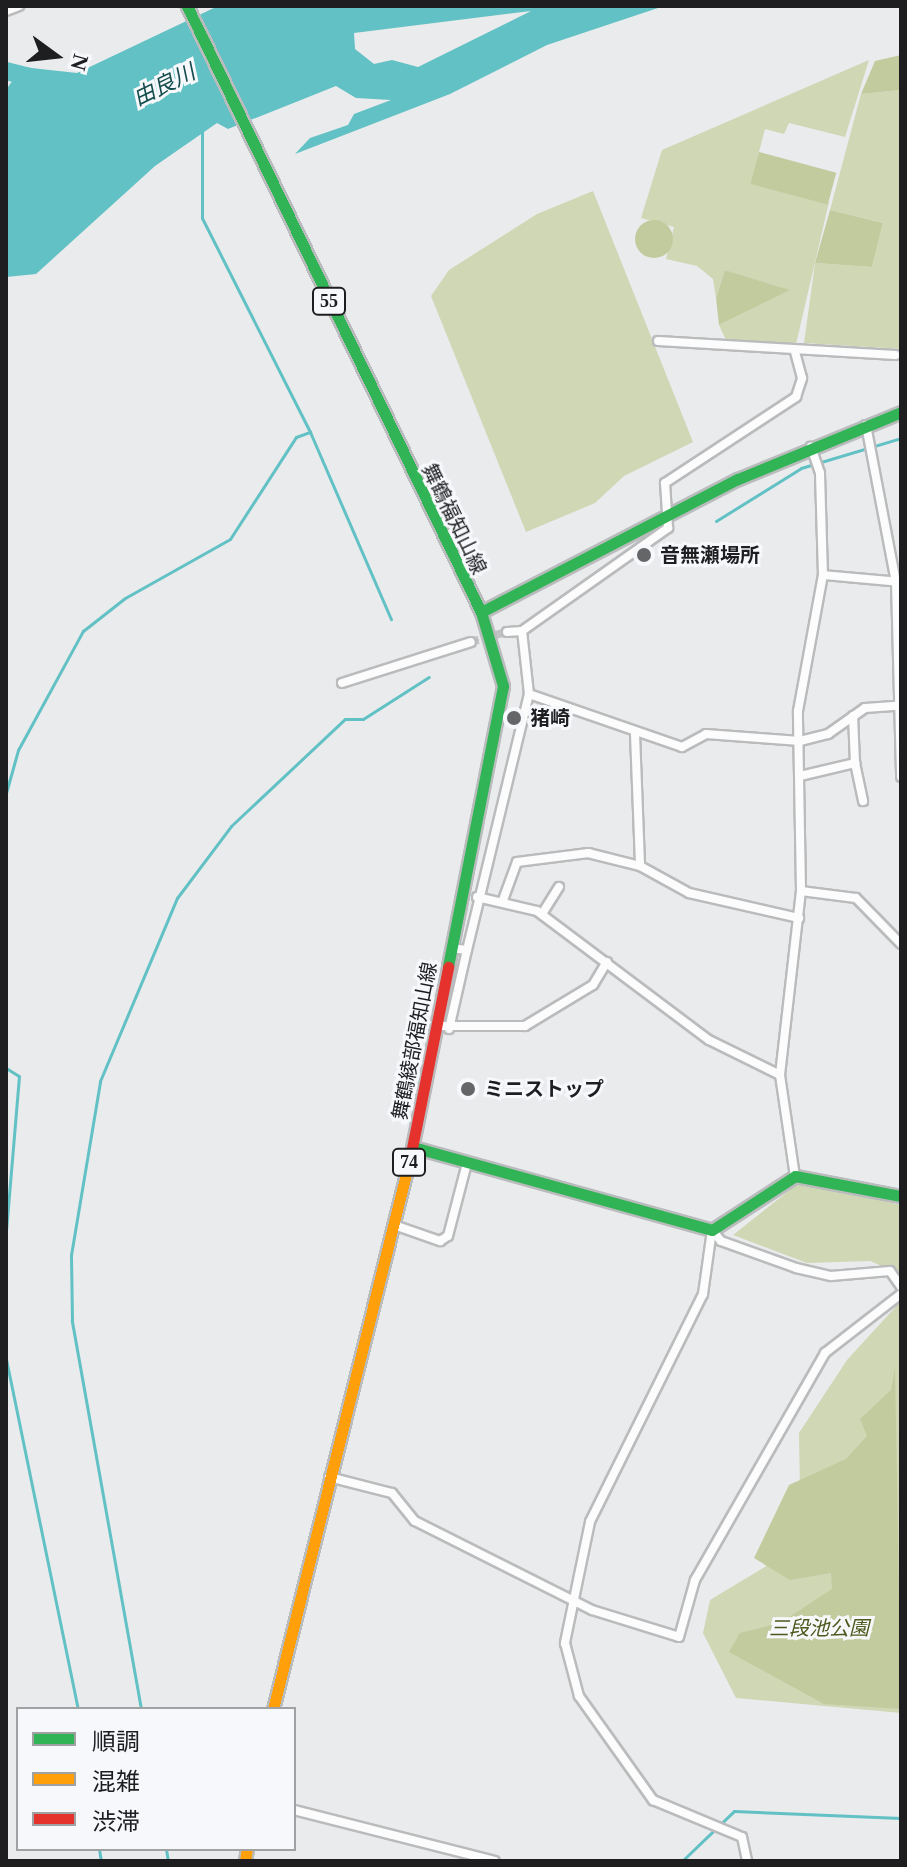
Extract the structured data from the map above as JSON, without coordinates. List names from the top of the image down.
{
  "streets": {
    "main road": [
      "55",
      "舞鶴福知山線",
      "舞鶴綾部福知山線",
      "74"
    ]
  },
  "crossings": [
    ["舞鶴福知山線", "舞鶴綾部福知山線"]
  ],
  "water": ["由良川"],
  "parks": ["三段池公園"],
  "places": ["音無瀬場所", "猪崎", "ミニストップ"],
  "legend": ["順調", "混雑", "渋滞"],
  "north": "right"
}
